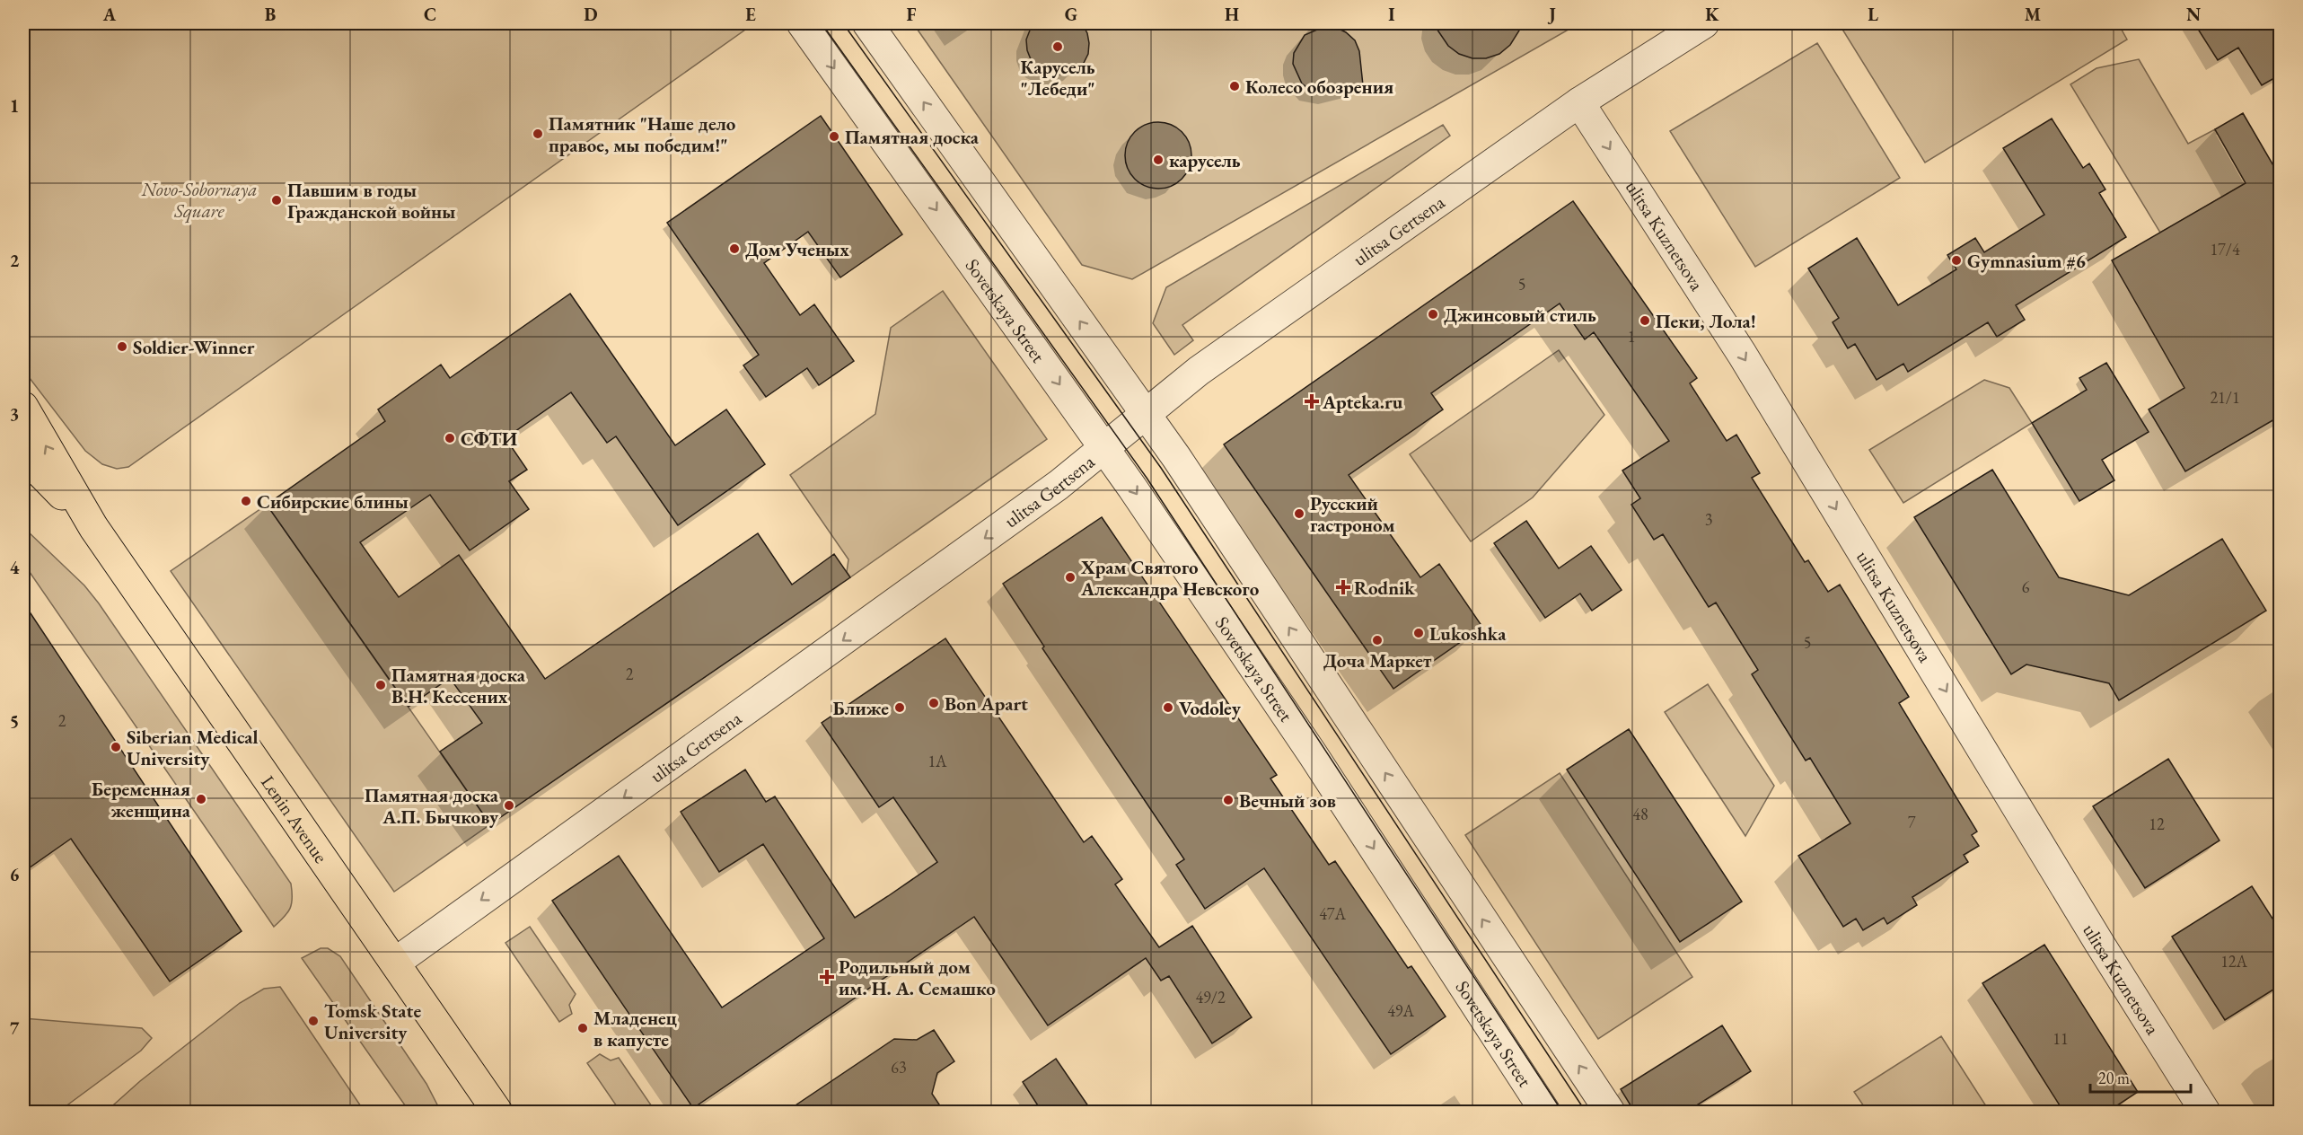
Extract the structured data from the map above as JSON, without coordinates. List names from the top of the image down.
{
  "streets": {
    "main road": ["Lenin Avenue"],
    "street": ["ulitsa Gertsena", "ulitsa Kuznetsova", "Sovetskaya Street"]
  },
  "crossings": [
    ["ulitsa Gertsena", "ulitsa Kuznetsova"],
    ["ulitsa Gertsena", "Sovetskaya Street"],
    ["ulitsa Gertsena", "Lenin Avenue"]
  ],
  "one_way": ["ulitsa Gertsena", "ulitsa Kuznetsova"],
  "parks": ["Novo-Sobornaya Square"],
  "places": {
    "other": [
      "Карусель \"Лебеди\"",
      "Колесо обозрения",
      "Памятник \"Наше дело правое, мы победим!\"",
      "Памятная доска",
      "карусель",
      "Павшим в годы Гражданской войны",
      "Дом Ученых",
      "Gymnasium #6",
      "Джинсовый стиль",
      "Пеки, Лола!",
      "Soldier-Winner",
      "СФТИ",
      "Сибирские блины",
      "Русский гастроном",
      "Храм Святого Александра Невского",
      "Lukoshka",
      "Доча Маркет",
      "Памятная доска В.Н. Кессених",
      "Bon Apart",
      "Ближе",
      "Vodoley",
      "Siberian Medical University",
      "Беременная женщина",
      "Вечный зов",
      "Памятная доска А.П. Бычкову",
      "Tomsk State University",
      "Младенец в капусте"
    ],
    "health": ["Apteka.ru", "Rodnik", "Родильный дом им. Н. А. Семашко"]
  },
  "house_numbers": [
    "17/4",
    "5",
    "1",
    "21/1",
    "3",
    "6",
    "5",
    "2",
    "2",
    "1А",
    "48",
    "7",
    "12",
    "47А",
    "12А",
    "49/2",
    "49А",
    "11",
    "63"
  ],
  "scale_bar": "20 m",
  "grid": {
    "columns": [
      "A",
      "B",
      "C",
      "D",
      "E",
      "F",
      "G",
      "H",
      "I",
      "J",
      "K",
      "L",
      "M",
      "N"
    ],
    "rows": [
      "1",
      "2",
      "3",
      "4",
      "5",
      "6",
      "7"
    ]
  }
}
